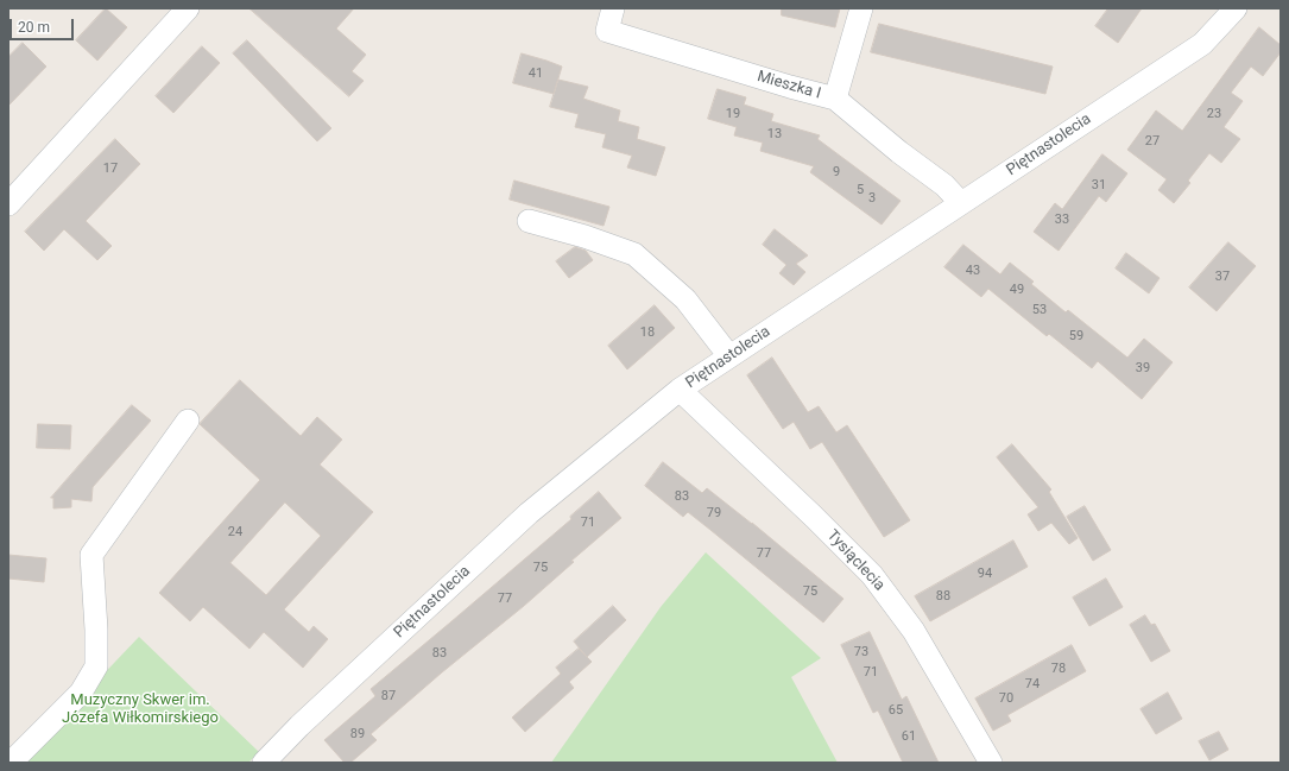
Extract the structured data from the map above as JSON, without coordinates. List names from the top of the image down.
{
  "streets": {
    "street": ["Mieszka I", "Piętnastolecia", "Tysiąclecia"]
  },
  "crossings": [
    ["Mieszka I", "Piętnastolecia"],
    ["Piętnastolecia", "Tysiąclecia"]
  ],
  "parks": ["Muzyczny Skwer im. Józefa Wiłkomirskiego"],
  "house_numbers": [
    "41",
    "19",
    "23",
    "13",
    "27",
    "17",
    "9",
    "31",
    "5",
    "3",
    "33",
    "43",
    "37",
    "49",
    "53",
    "18",
    "59",
    "39",
    "83",
    "79",
    "71",
    "24",
    "77",
    "75",
    "94",
    "75",
    "88",
    "77",
    "73",
    "83",
    "78",
    "71",
    "74",
    "87",
    "70",
    "65",
    "89",
    "61"
  ],
  "scale_bar": "20 m"
}
